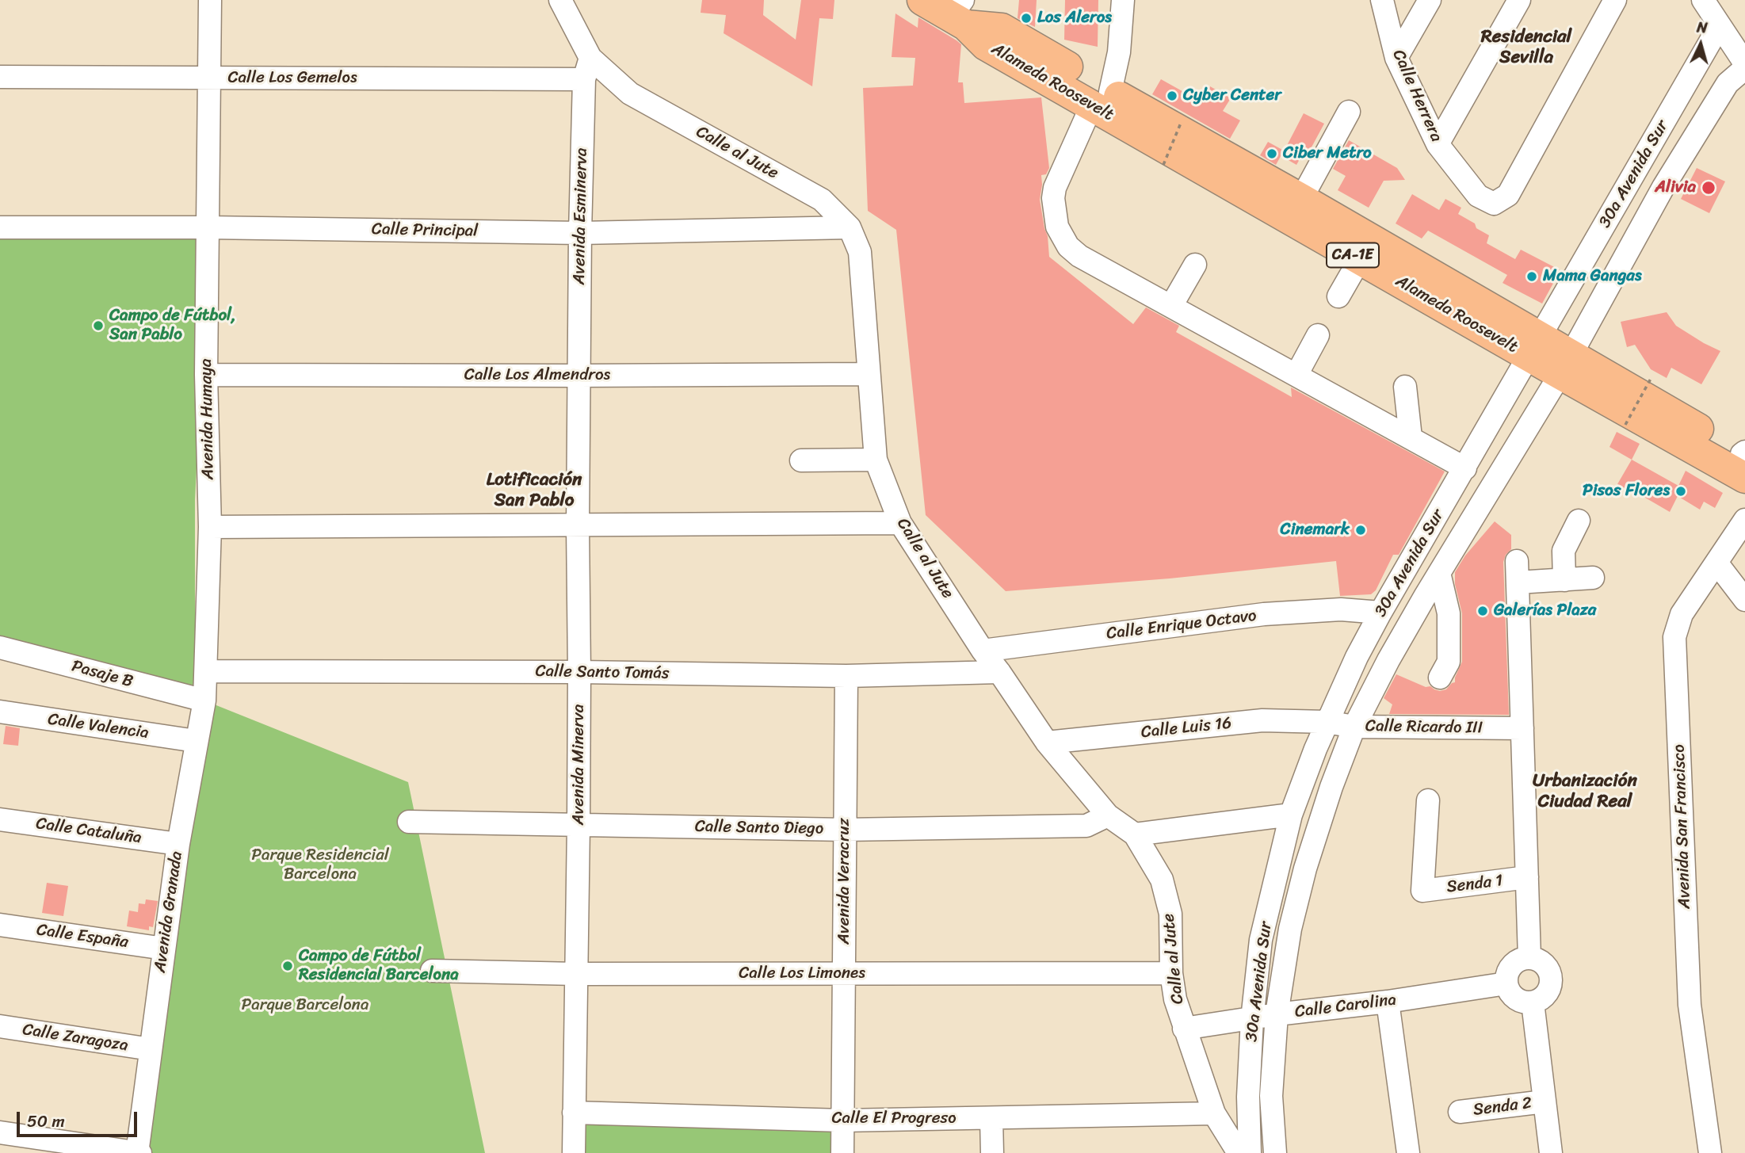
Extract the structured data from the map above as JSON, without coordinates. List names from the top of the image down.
{
  "streets": {
    "highway": ["Alameda Roosevelt", "CA-1E"],
    "street": [
      "Calle Los Gemelos",
      "Calle Herrera",
      "Calle al Jute",
      "30a Avenida Sur",
      "Avenida Esminerva",
      "Calle Principal",
      "Calle Los Almendros",
      "Avenida Humaya",
      "Calle Enrique Octavo",
      "Calle Santo Tomás",
      "Pasaje B",
      "Calle Valencia",
      "Calle Ricardo III",
      "Calle Luis 16",
      "Avenida Minerva",
      "Avenida San Francisco",
      "Calle Santo Diego",
      "Calle Cataluña",
      "Avenida Veracruz",
      "Senda 1",
      "Avenida Granada",
      "Calle España",
      "Calle Los Limones",
      "Calle Carolina",
      "Calle Zaragoza",
      "Senda 2",
      "Calle El Progreso"
    ]
  },
  "crossings": [
    ["Calle Los Gemelos", "Avenida Esminerva"],
    ["Calle Los Gemelos", "Avenida Humaya"],
    ["Alameda Roosevelt", "30a Avenida Sur"],
    ["Alameda Roosevelt", "CA-1E"],
    ["Calle al Jute", "Avenida Esminerva"],
    ["Calle al Jute", "Calle Principal"],
    ["Calle al Jute", "Calle Los Almendros"],
    ["Calle al Jute", "Calle Enrique Octavo"],
    ["Calle al Jute", "Calle Santo Tomás"],
    ["Calle al Jute", "Calle Luis 16"],
    ["Calle al Jute", "Calle Santo Diego"],
    ["Calle al Jute", "Calle Los Limones"],
    ["Calle al Jute", "Calle Carolina"],
    ["Calle al Jute", "Calle El Progreso"],
    ["30a Avenida Sur", "Calle Enrique Octavo"],
    ["30a Avenida Sur", "Calle Ricardo III"],
    ["30a Avenida Sur", "Calle Luis 16"],
    ["30a Avenida Sur", "Calle Carolina"],
    ["Avenida Esminerva", "Calle Principal"],
    ["Avenida Esminerva", "Calle Los Almendros"],
    ["Avenida Esminerva", "Avenida Minerva"],
    ["Calle Principal", "Avenida Humaya"],
    ["Calle Los Almendros", "Avenida Humaya"],
    ["Calle Los Almendros", "Avenida Minerva"],
    ["Avenida Humaya", "Calle Santo Tomás"],
    ["Avenida Humaya", "Avenida Granada"],
    ["Calle Santo Tomás", "Avenida Minerva"],
    ["Calle Santo Tomás", "Avenida Veracruz"],
    ["Calle Santo Tomás", "Avenida Granada"],
    ["Pasaje B", "Avenida Granada"],
    ["Calle Valencia", "Avenida Granada"],
    ["Calle Ricardo III", "Calle Luis 16"],
    ["Avenida Minerva", "Calle Santo Diego"],
    ["Avenida Minerva", "Calle Los Limones"],
    ["Avenida Minerva", "Calle El Progreso"],
    ["Calle Santo Diego", "Avenida Veracruz"],
    ["Calle Cataluña", "Avenida Granada"],
    ["Avenida Veracruz", "Calle Los Limones"],
    ["Avenida Veracruz", "Calle El Progreso"],
    ["Avenida Granada", "Calle España"],
    ["Avenida Granada", "Calle Zaragoza"]
  ],
  "districts": ["Residencial Sevilla", "Lotificación San Pablo", "Urbanización Ciudad Real"],
  "parks": ["Parque Residencial Barcelona", "Parque Barcelona"],
  "places": [
    "Los Aleros",
    "Cyber Center",
    "Ciber Metro",
    "Alivia",
    "Mama Gangas",
    "Campo de Fútbol, San Pablo",
    "Pisos Flores",
    "Cinemark",
    "Galerías Plaza",
    "Campo de Fútbol Residencial Barcelona"
  ],
  "scale_bar": "50 m",
  "north": "top"
}
